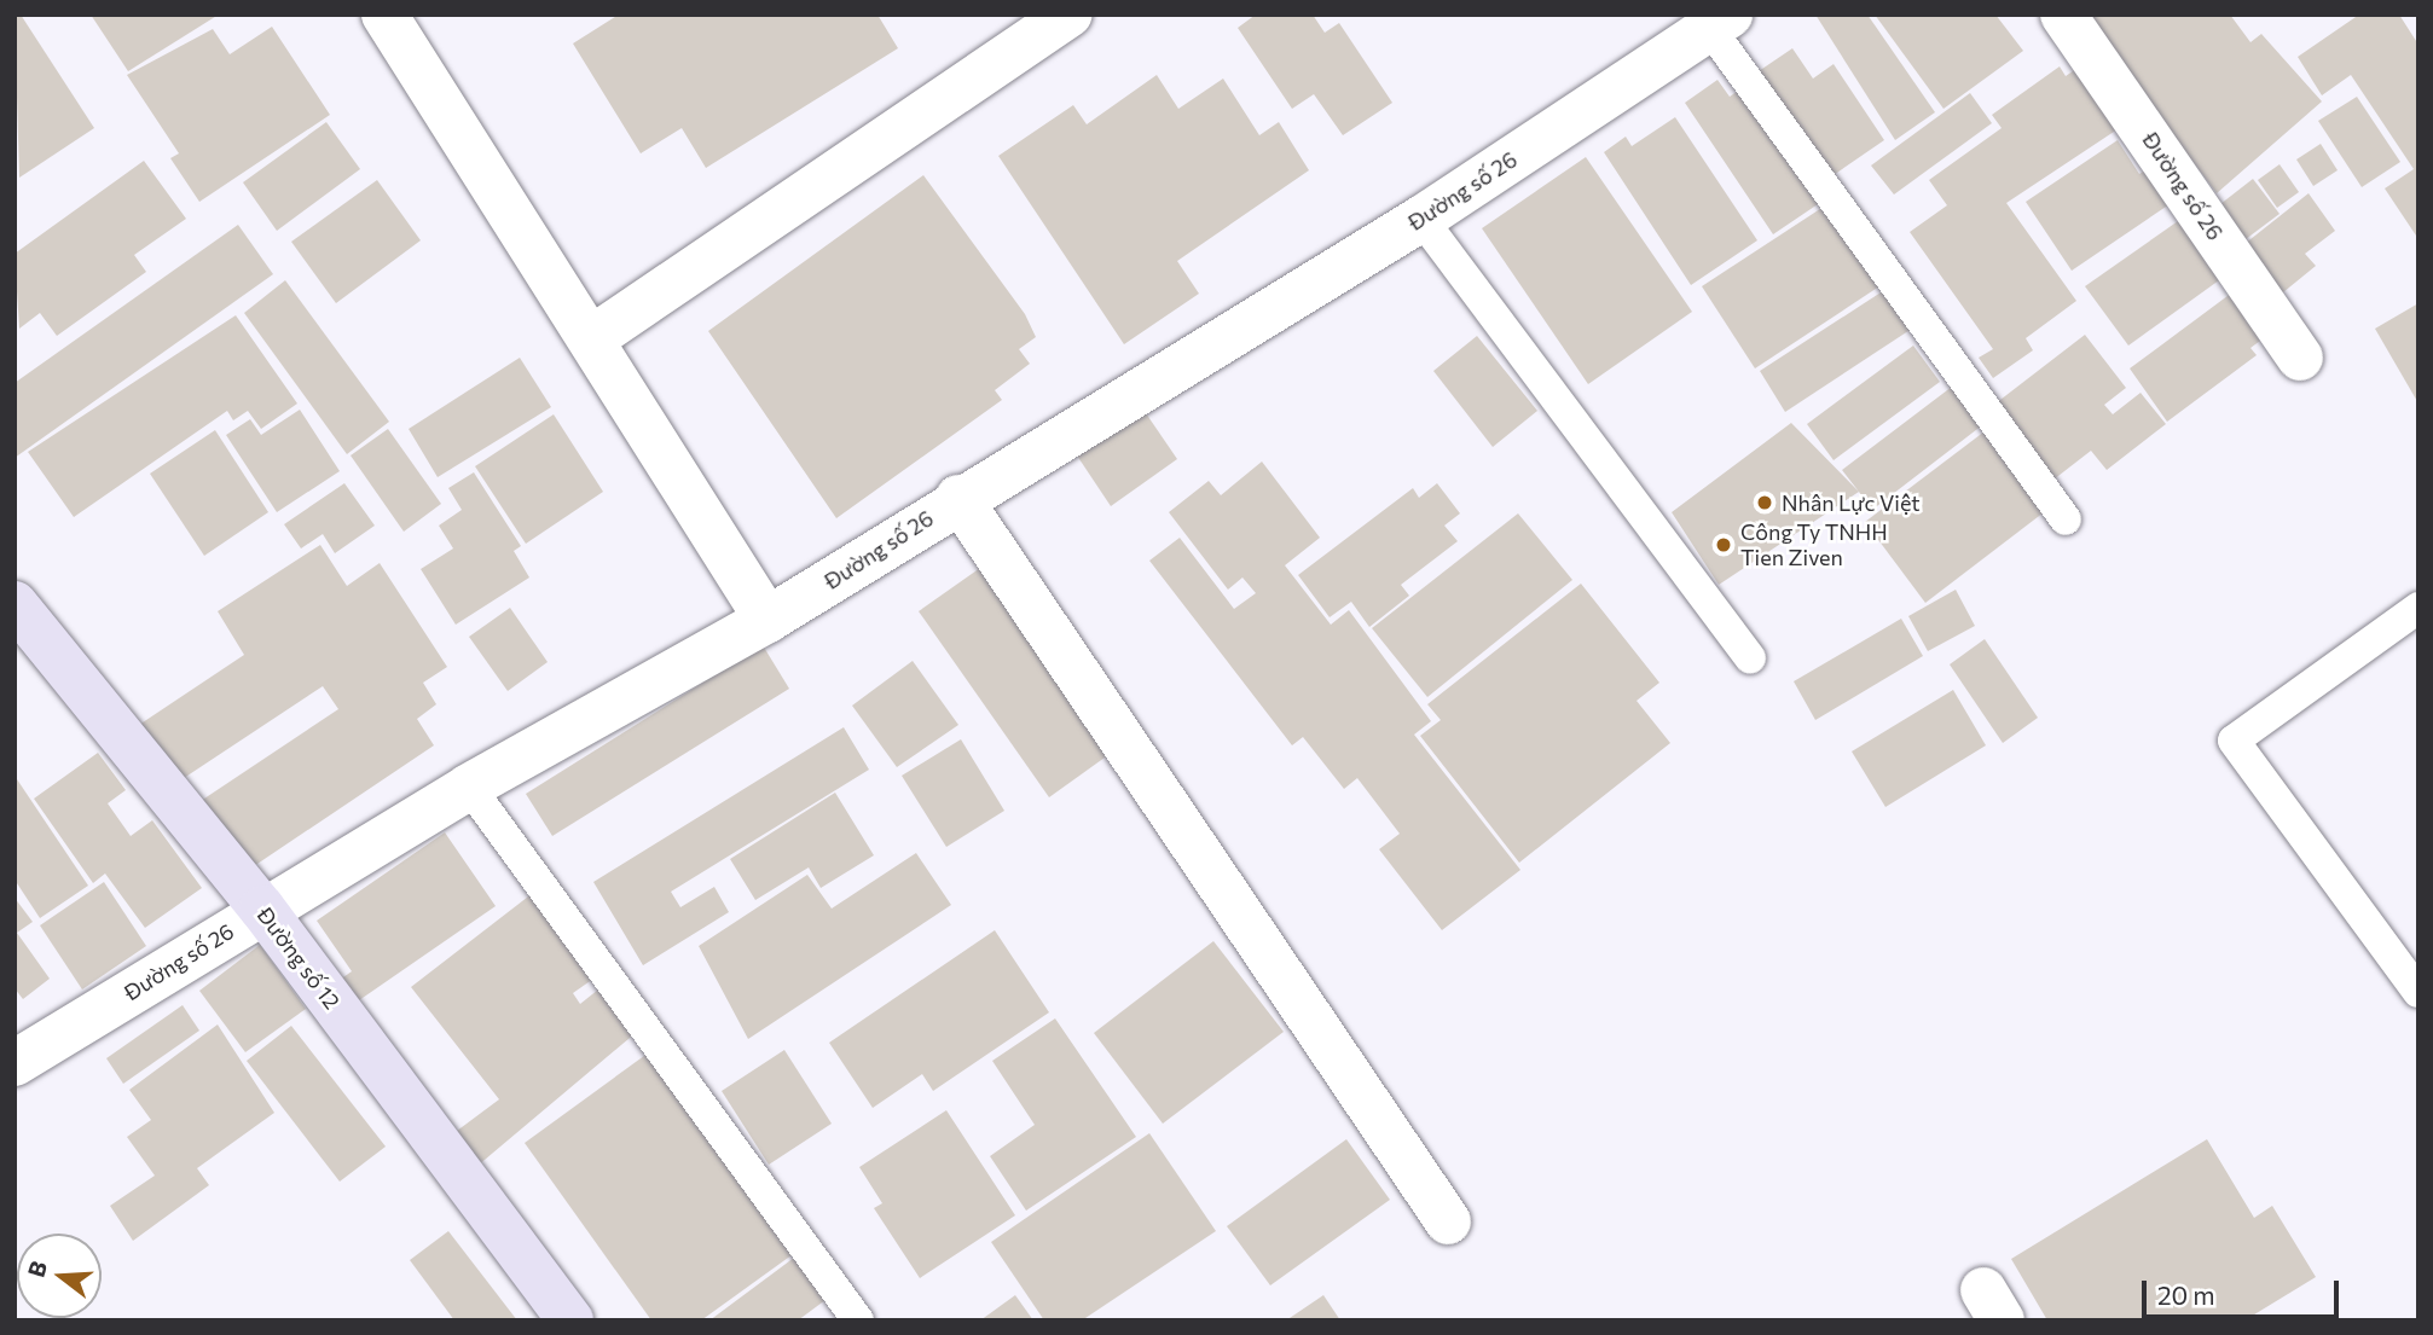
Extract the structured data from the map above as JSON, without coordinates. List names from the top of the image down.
{
  "streets": {
    "street": ["Đường số 26", "Đường số 12"]
  },
  "crossings": [
    ["Đường số 26", "Đường số 12"]
  ],
  "places": ["Nhân Lực Việt", "Công Ty TNHH Tien Ziven"],
  "scale_bar": "20 m",
  "north": "left"
}
